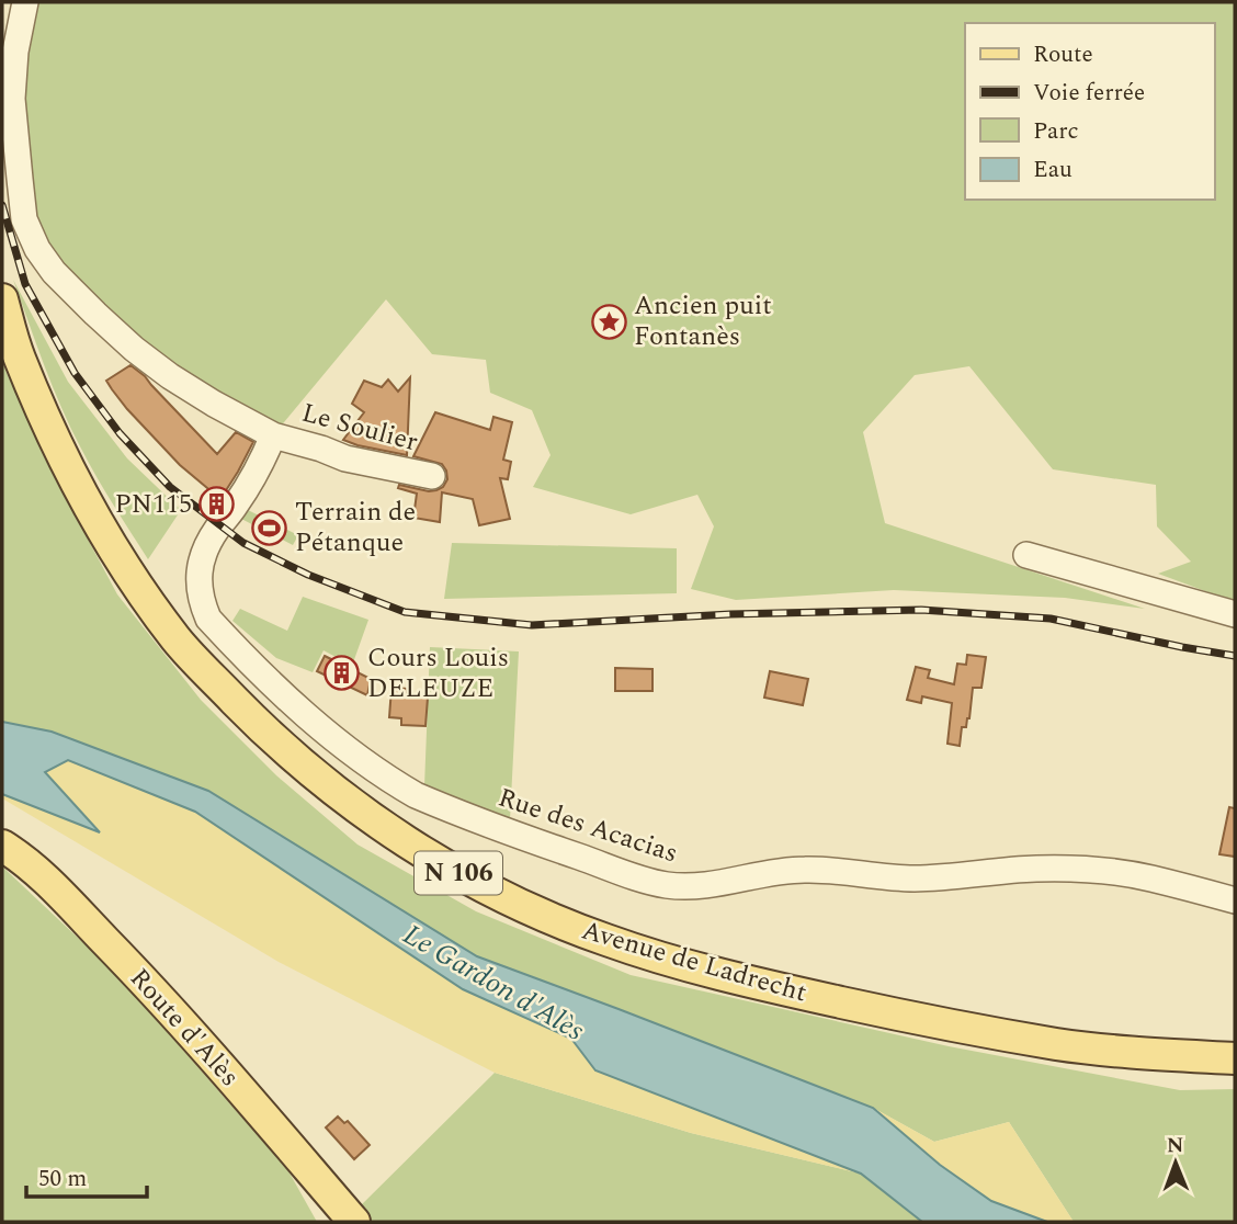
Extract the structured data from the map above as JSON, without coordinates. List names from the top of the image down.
{
  "streets": {
    "main road": ["N 106", "Avenue de Ladrecht", "Route d'Alès"],
    "street": ["Le Soulier", "Rue des Acacias"]
  },
  "crossings": [
    ["Le Soulier", "Rue des Acacias"]
  ],
  "water": ["Le Gardon d'Alès"],
  "places": {
    "place": ["Ancien puit Fontanès"],
    "building": ["PN115", "Cours Louis DELEUZE"],
    "sports": ["Terrain de Pétanque"]
  },
  "legend": [
    "Route",
    "Voie ferrée",
    "Parc",
    "Eau"
  ],
  "scale_bar": "50 m",
  "north": "top"
}
